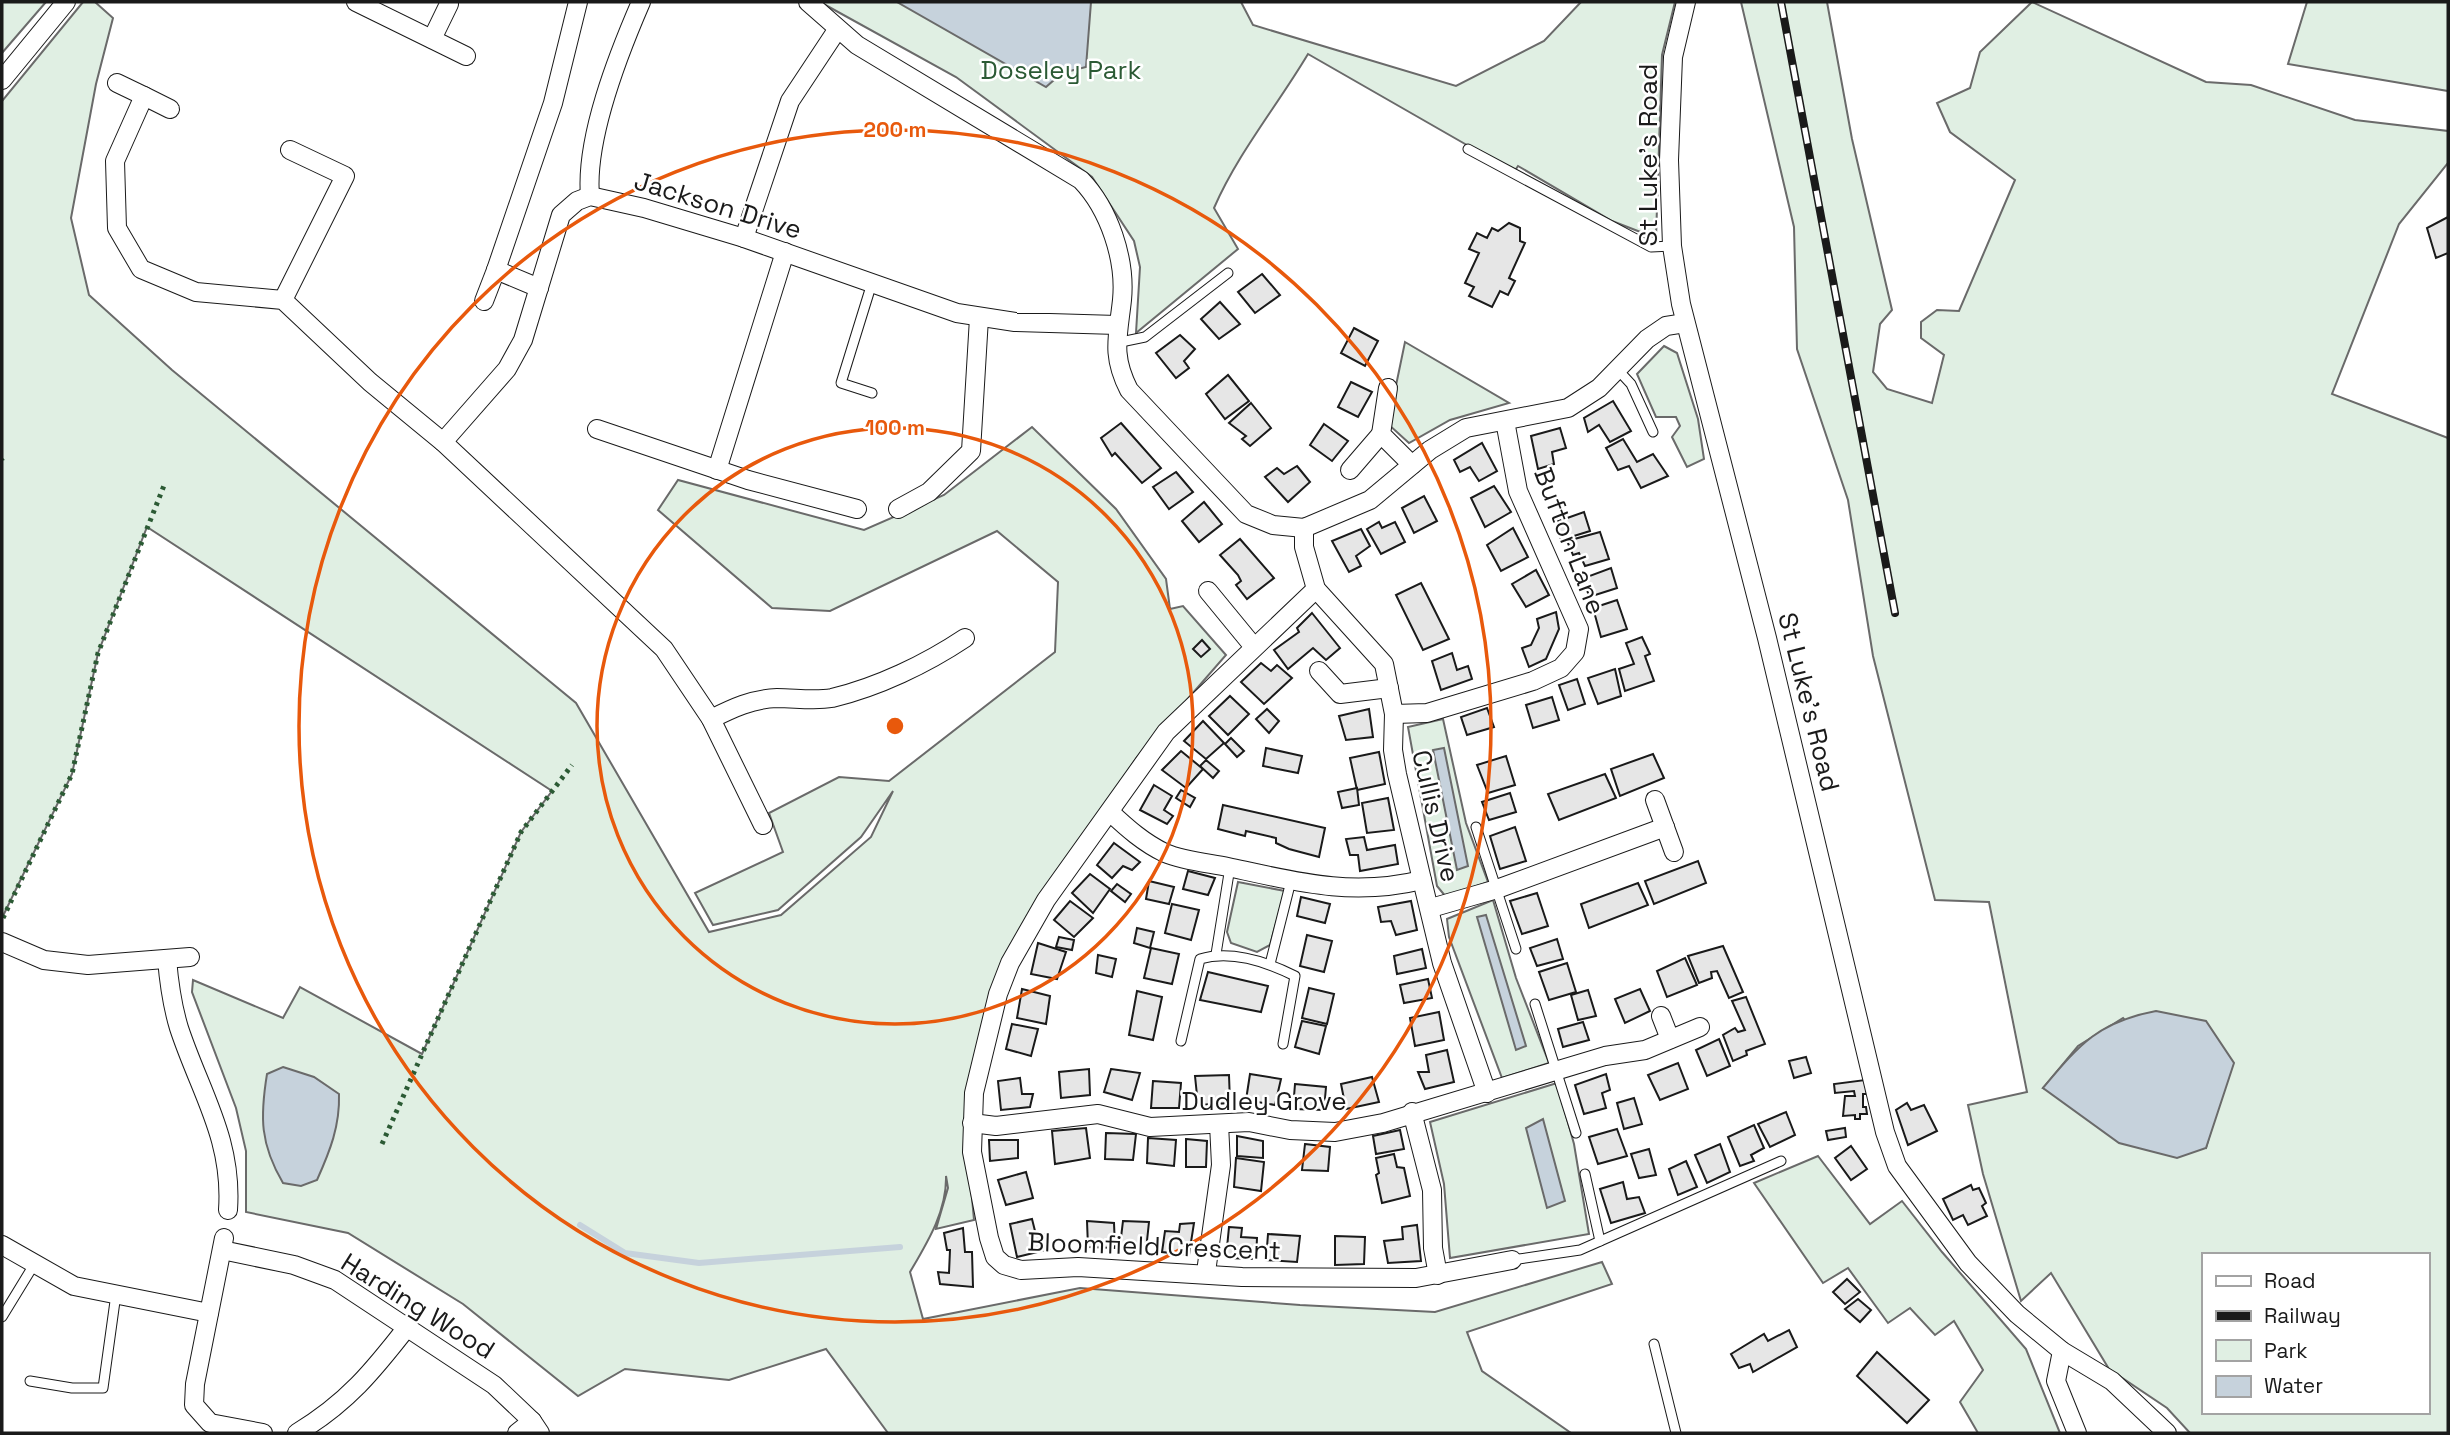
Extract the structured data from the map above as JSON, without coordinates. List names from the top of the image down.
{
  "streets": {
    "street": [
      "St Luke's Road",
      "Jackson Drive",
      "Bufton Lane",
      "Cullis Drive",
      "Dudley Grove",
      "Bloomfield Crescent",
      "Harding Wood"
    ]
  },
  "crossings": [
    ["Bufton Lane", "Cullis Drive"],
    ["Cullis Drive", "Dudley Grove"],
    ["Cullis Drive", "Bloomfield Crescent"],
    ["Dudley Grove", "Bloomfield Crescent"]
  ],
  "parks": ["Doseley Park"],
  "legend": [
    "Road",
    "Railway",
    "Park",
    "Water"
  ],
  "rings": ["200 m", "100 m"]
}
